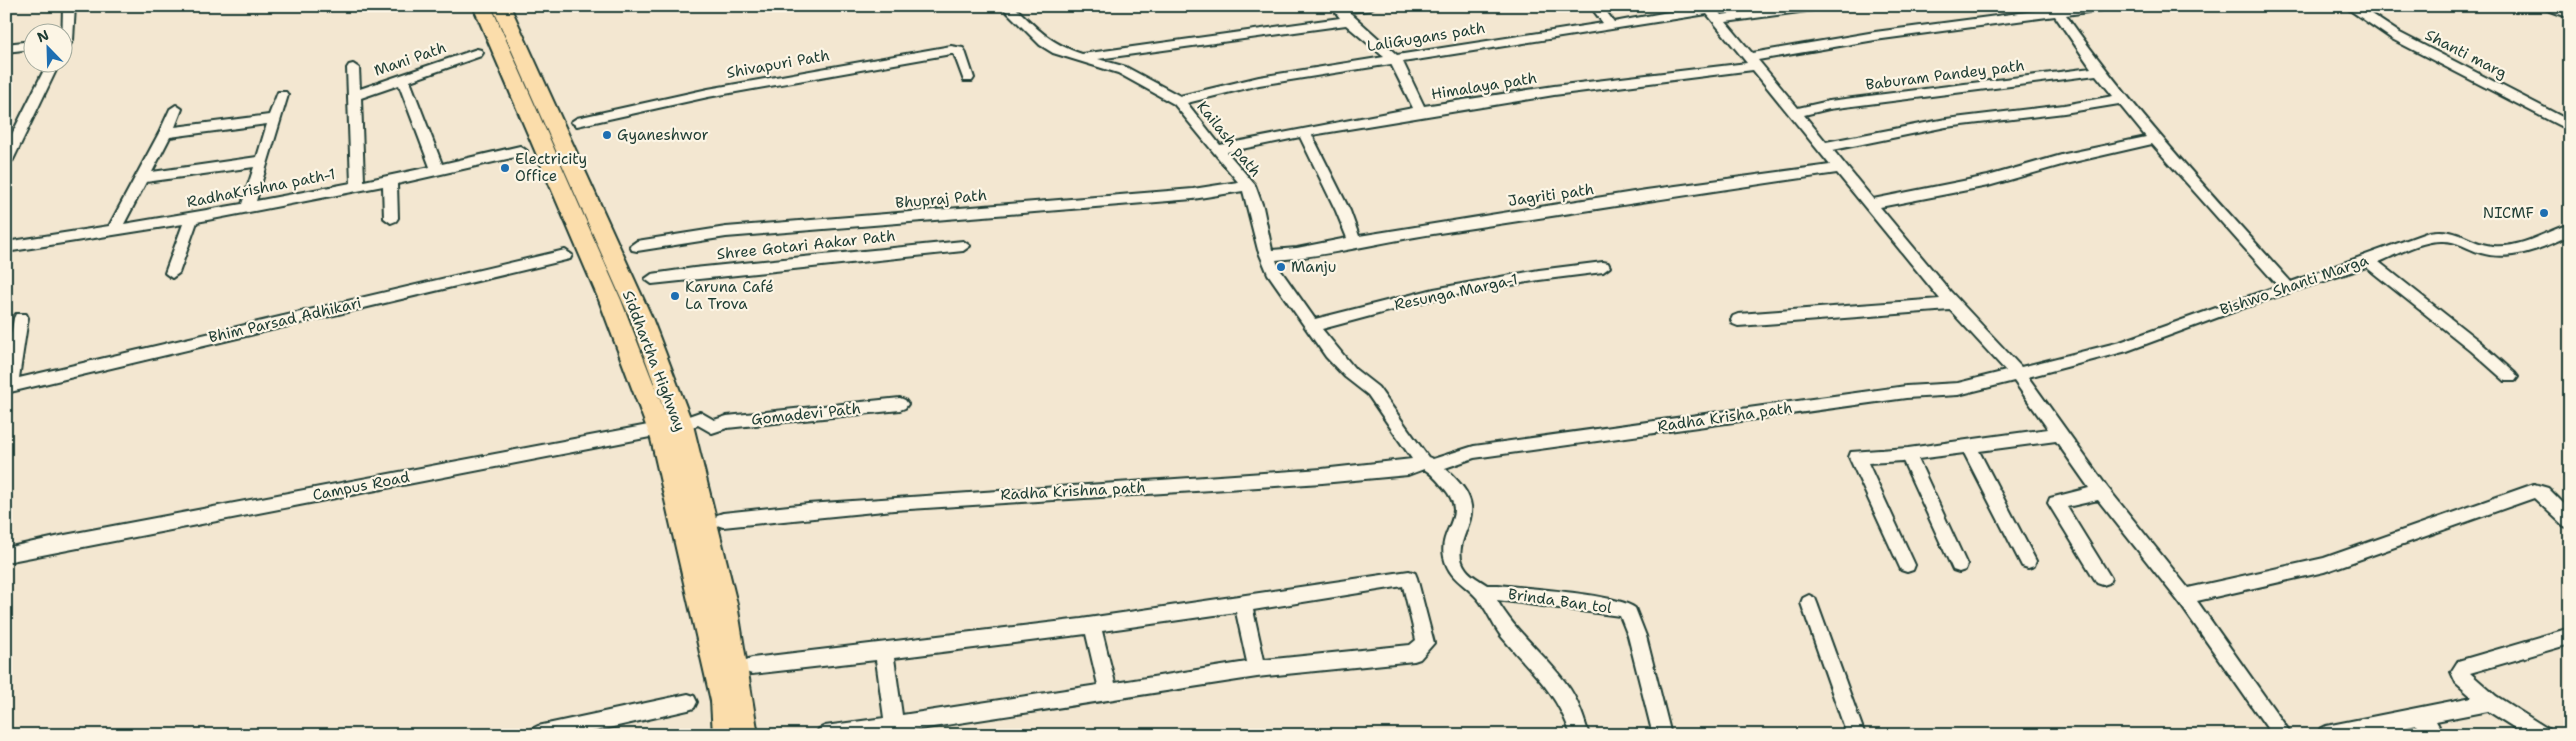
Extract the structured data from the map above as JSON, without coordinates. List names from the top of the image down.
{
  "streets": {
    "highway": ["Siddhartha Highway"],
    "street": [
      "LaliGugans path",
      "Shanti marg",
      "Mani Path",
      "Shivapuri Path",
      "Baburam Pandey path",
      "Himalaya path",
      "Kailash path",
      "RadhaKrishna path-1",
      "Jagriti path",
      "Bhupraj Path",
      "Shree Gotari Aakar Path",
      "Bishwo Shanti Marga",
      "Resunga Marga-1",
      "Bhim Parsad Adhikari",
      "Gomadevi Path",
      "Radha Krisha path",
      "Campus Road",
      "Radha Krishna path",
      "Brinda Ban tol"
    ]
  },
  "crossings": [
    ["LaliGugans path", "Kailash path"],
    ["Himalaya path", "Kailash path"],
    ["Kailash path", "Jagriti path"],
    ["Kailash path", "Bhupraj Path"],
    ["Kailash path", "Resunga Marga-1"],
    ["Kailash path", "Radha Krisha path"],
    ["Kailash path", "Radha Krishna path"],
    ["Kailash path", "Brinda Ban tol"],
    ["Bishwo Shanti Marga", "Radha Krisha path"],
    ["Siddhartha Highway", "Campus Road"],
    ["Gomadevi Path", "Campus Road"],
    ["Radha Krisha path", "Radha Krishna path"]
  ],
  "places": [
    "Gyaneshwor",
    "Electricity Office",
    "NICMF",
    "Manju",
    "Karuna Café La Trova"
  ],
  "north": "top left"
}
